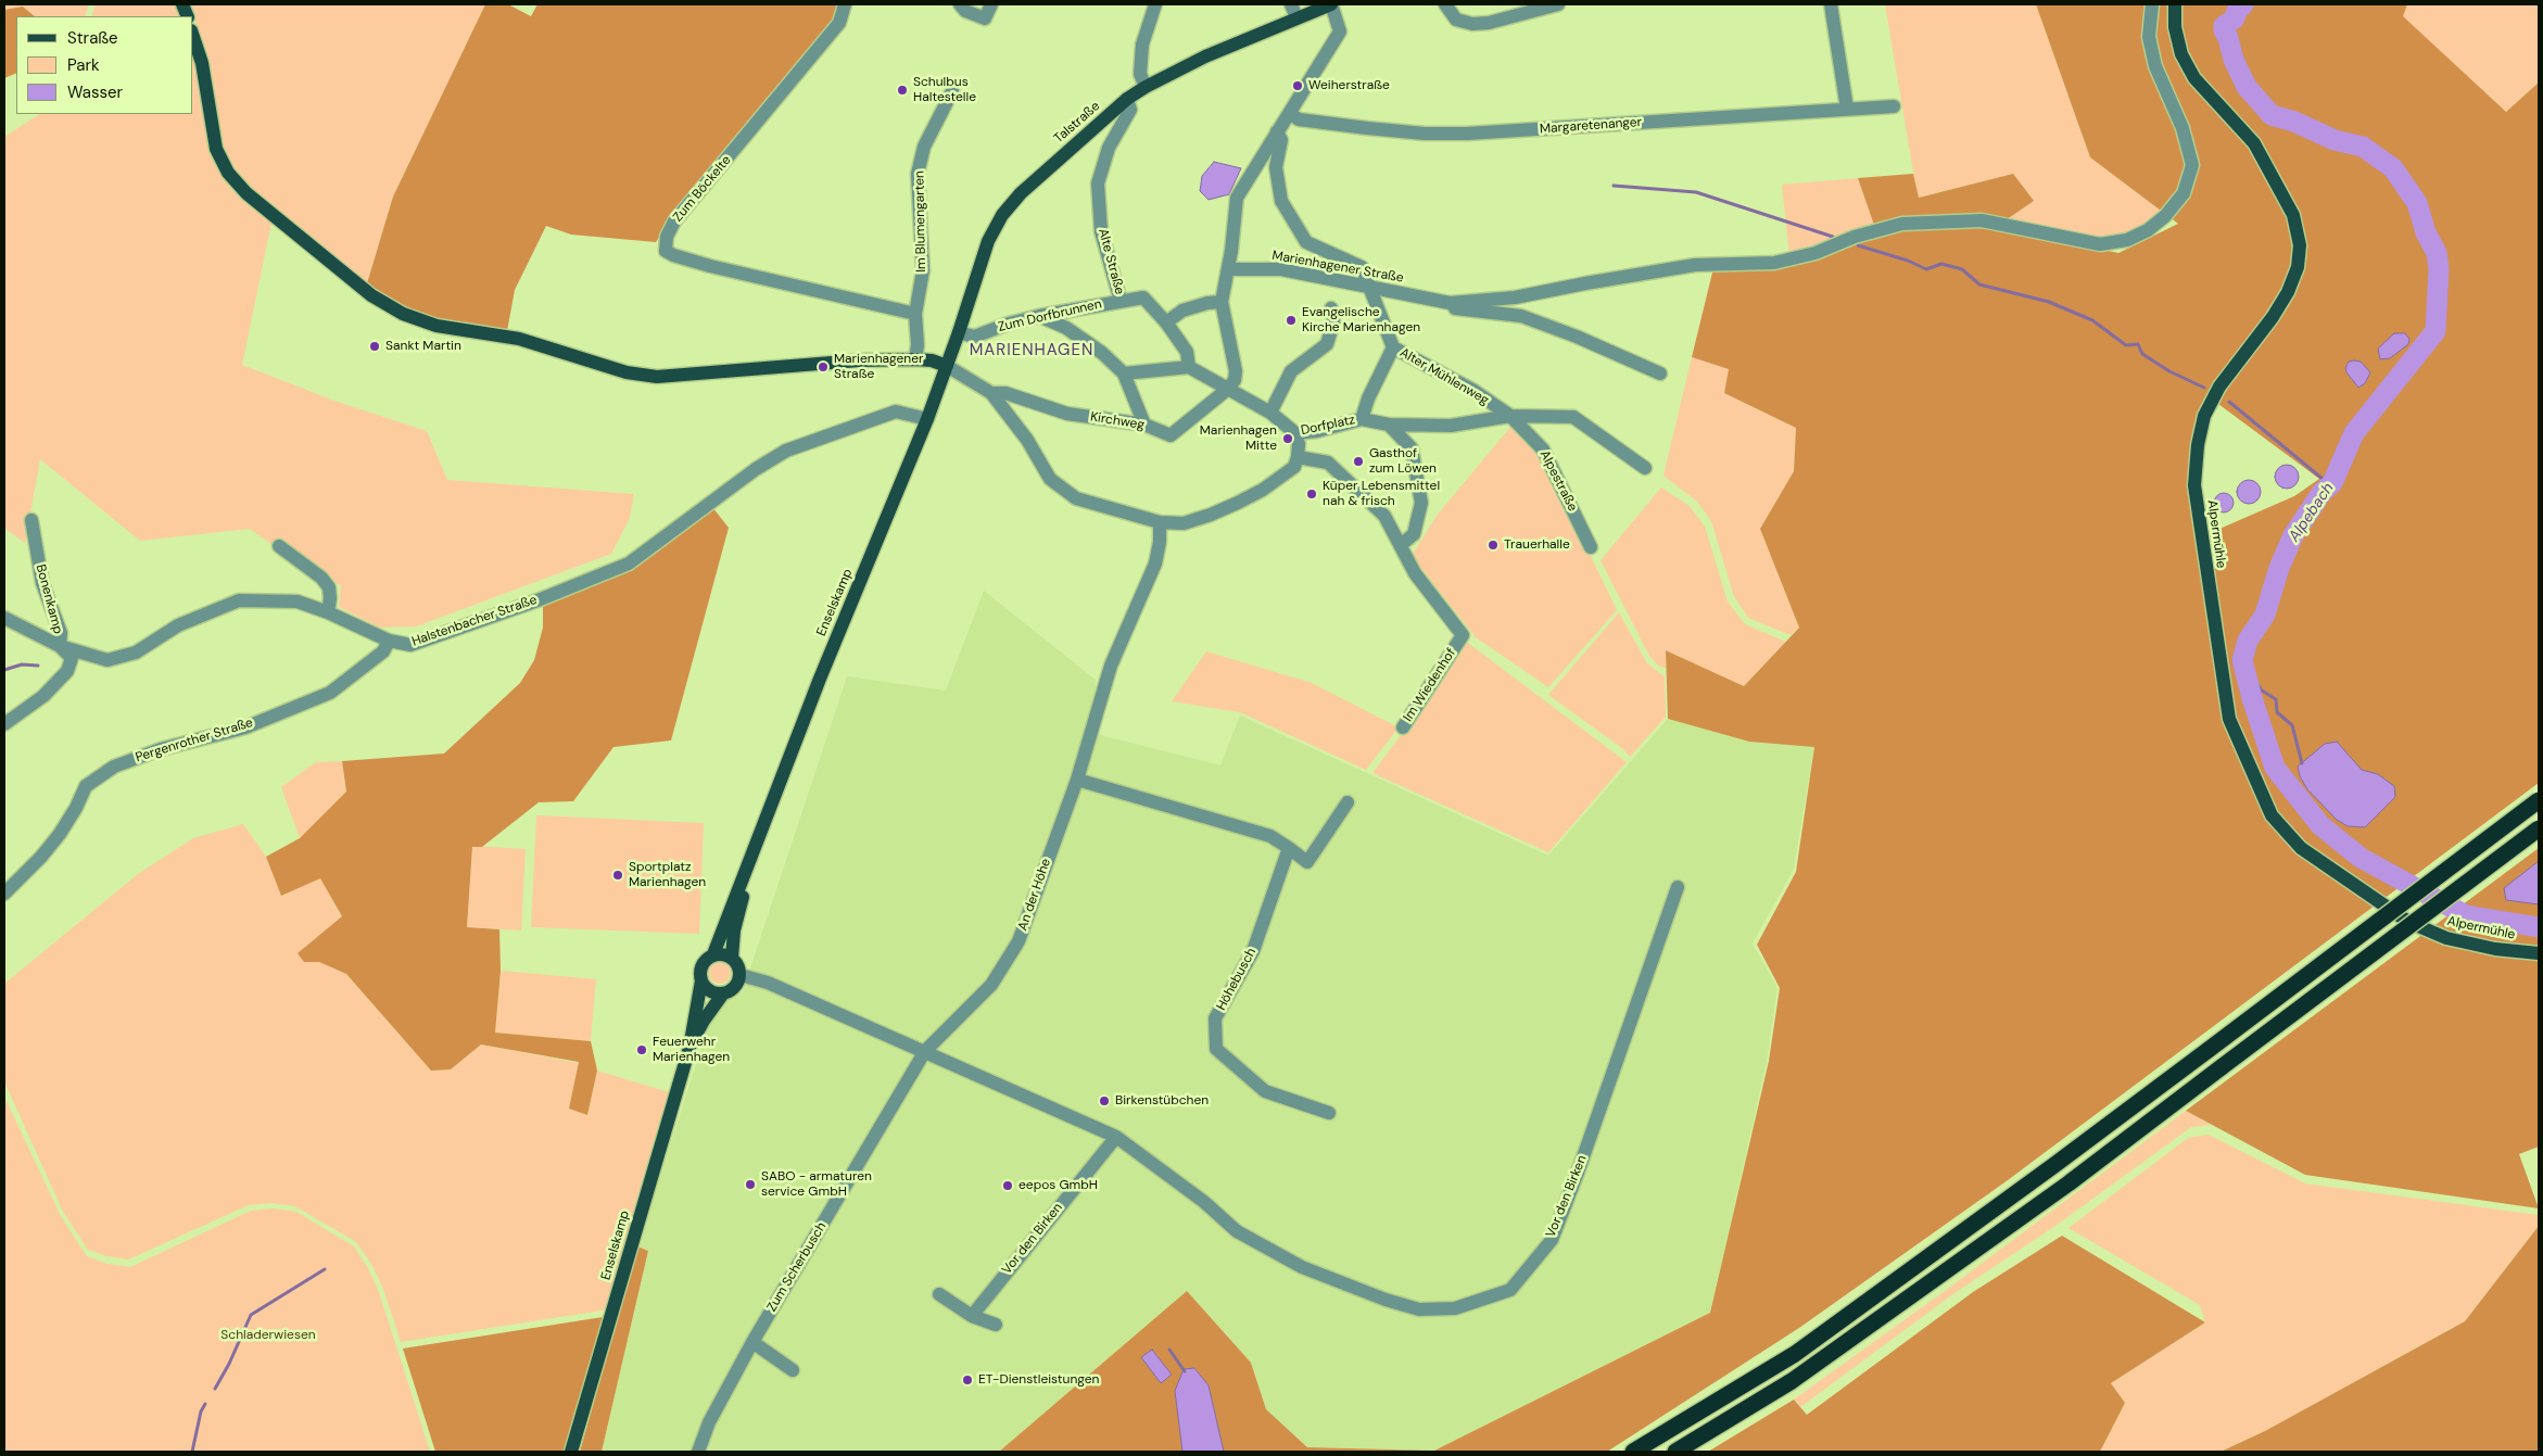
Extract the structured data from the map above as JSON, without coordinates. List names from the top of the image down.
{
  "streets": {
    "main road": ["Talstraße", "Alpermühle", "Enselskamp"],
    "street": [
      "Margaretenanger",
      "Zum Böckelte",
      "Im Blumengarten",
      "Alte Straße",
      "Marienhagener Straße",
      "Zum Dorfbrunnen",
      "Alter Mühlenweg",
      "Kirchweg",
      "Dorfplatz",
      "Alpestraße",
      "Bonenkamp",
      "Halstenbacher Straße",
      "Im Wiedenhof",
      "Pergenrother Straße",
      "An der Höhe",
      "Höhebusch",
      "Vor den Birken",
      "Zum Scherbusch"
    ]
  },
  "crossings": [
    ["Talstraße", "Alte Straße"],
    ["Talstraße", "Zum Dorfbrunnen"],
    ["Talstraße", "Enselskamp"],
    ["Zum Böckelte", "Im Blumengarten"],
    ["Alte Straße", "Zum Dorfbrunnen"],
    ["Marienhagener Straße", "Alter Mühlenweg"],
    ["Marienhagener Straße", "Kirchweg"],
    ["Marienhagener Straße", "Dorfplatz"],
    ["Alter Mühlenweg", "Kirchweg"],
    ["Alter Mühlenweg", "Dorfplatz"],
    ["Alter Mühlenweg", "Alpestraße"],
    ["Kirchweg", "Dorfplatz"],
    ["Bonenkamp", "Halstenbacher Straße"],
    ["Enselskamp", "Halstenbacher Straße"],
    ["Halstenbacher Straße", "Pergenrother Straße"],
    ["An der Höhe", "Vor den Birken"],
    ["An der Höhe", "Zum Scherbusch"],
    ["Vor den Birken", "Zum Scherbusch"]
  ],
  "districts": ["MARIENHAGEN"],
  "water": ["Alpebach"],
  "parks": ["Schladerwiesen"],
  "places": [
    "Weiherstraße",
    "Schulbus Haltestelle",
    "Evangelische Kirche Marienhagen",
    "Sankt Martin",
    "Marienhagener Straße",
    "Marienhagen Mitte",
    "Gasthof zum Löwen",
    "Küper Lebensmittel nah & frisch",
    "Trauerhalle",
    "Sportplatz Marienhagen",
    "Feuerwehr Marienhagen",
    "Birkenstübchen",
    "SABO - armaturen service GmbH",
    "eepos GmbH",
    "ET-Dienstleistungen"
  ],
  "legend": ["Straße", "Park", "Wasser"]
}
